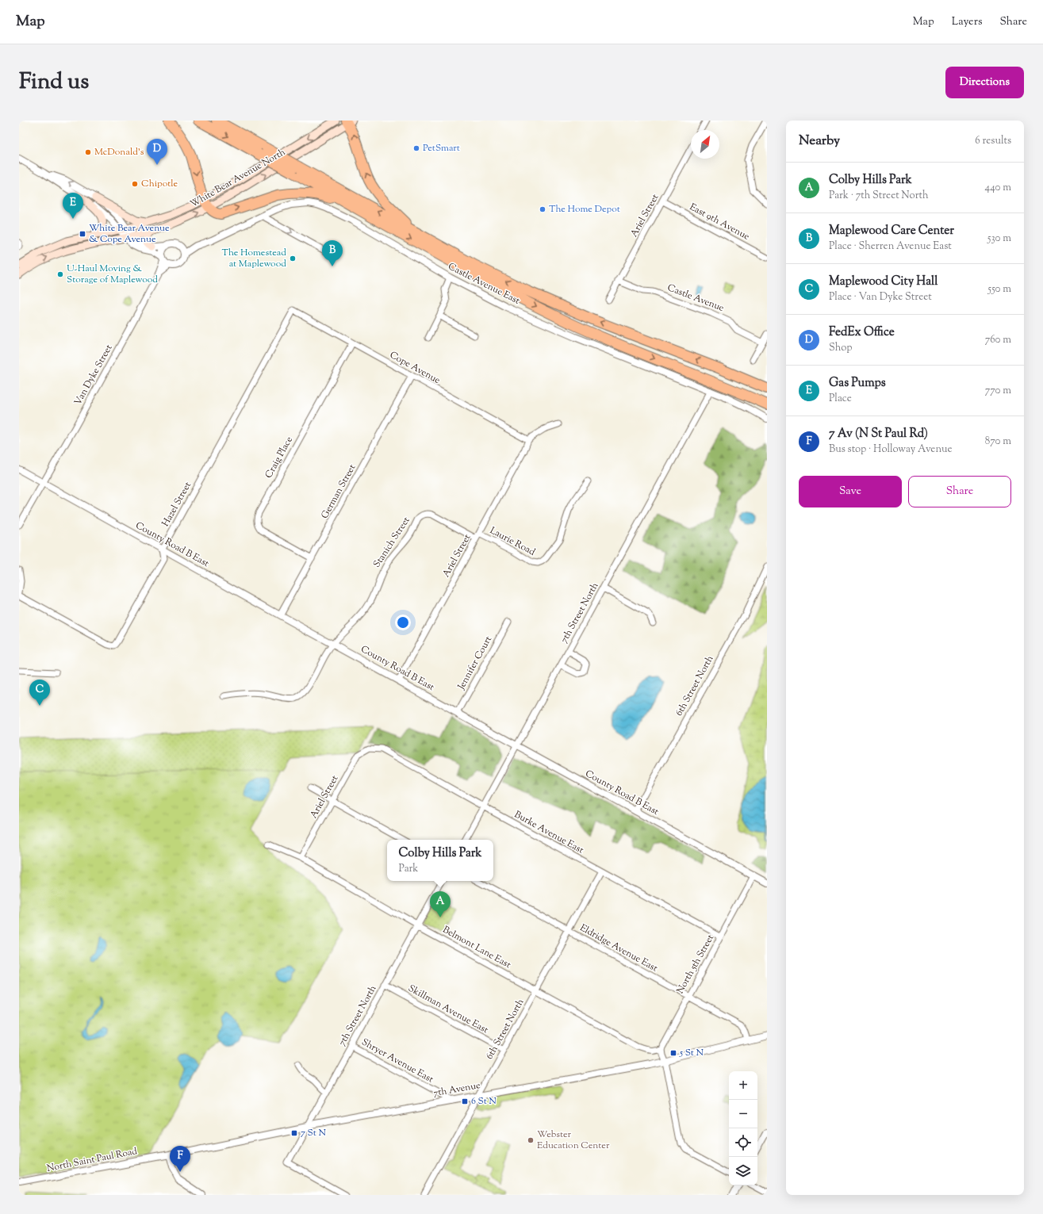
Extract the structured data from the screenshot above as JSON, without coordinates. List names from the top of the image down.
{
  "streets": {
    "main road": ["White Bear Avenue North"],
    "street": [
      "Ariel Street",
      "East 9th Avenue",
      "Castle Avenue East",
      "Castle Avenue",
      "Cope Avenue",
      "Van Dyke Street",
      "Craig Place",
      "German Street",
      "Hazel Street",
      "Laurie Road",
      "Stanich Street",
      "County Road B East",
      "7th Street North",
      "Jennifer Court",
      "6th Street North",
      "Burke Avenue East",
      "Belmont Lane East",
      "Eldridge Avenue East",
      "North 5th Street",
      "Skillman Avenue East",
      "Shryer Avenue East",
      "7th Avenue",
      "North Saint Paul Road"
    ]
  },
  "crossings": [
    ["Ariel Street", "East 9th Avenue"],
    ["Ariel Street", "Castle Avenue"],
    ["Ariel Street", "Cope Avenue"],
    ["Ariel Street", "Laurie Road"],
    ["Ariel Street", "County Road B East"],
    ["Ariel Street", "Burke Avenue East"],
    ["Ariel Street", "Belmont Lane East"],
    ["Castle Avenue East", "7th Street North"],
    ["Cope Avenue", "Craig Place"],
    ["Cope Avenue", "German Street"],
    ["Cope Avenue", "Hazel Street"],
    ["Van Dyke Street", "County Road B East"],
    ["Craig Place", "German Street"],
    ["German Street", "County Road B East"],
    ["Hazel Street", "County Road B East"],
    ["Laurie Road", "Stanich Street"],
    ["Stanich Street", "County Road B East"],
    ["County Road B East", "7th Street North"],
    ["County Road B East", "Jennifer Court"],
    ["County Road B East", "6th Street North"],
    ["County Road B East", "North 5th Street"],
    ["7th Street North", "Burke Avenue East"],
    ["7th Street North", "Belmont Lane East"],
    ["7th Street North", "Skillman Avenue East"],
    ["7th Street North", "Shryer Avenue East"],
    ["7th Street North", "7th Avenue"],
    ["6th Street North", "Burke Avenue East"],
    ["6th Street North", "Belmont Lane East"],
    ["6th Street North", "Eldridge Avenue East"],
    ["6th Street North", "Skillman Avenue East"],
    ["6th Street North", "7th Avenue"],
    ["Burke Avenue East", "North 5th Street"],
    ["Belmont Lane East", "North 5th Street"],
    ["Eldridge Avenue East", "North 5th Street"],
    ["Eldridge Avenue East", "7th Avenue"],
    ["Shryer Avenue East", "7th Avenue"],
    ["7th Avenue", "North Saint Paul Road"]
  ],
  "places": {
    "other": [
      "PetSmart",
      "McDonald's",
      "Chipotle",
      "The Home Depot",
      "The Homestead at Maplewood",
      "U-Haul Moving & Storage of Maplewood",
      "Webster Education Center"
    ],
    "transit": [
      "White Bear Avenue & Cope Avenue",
      "5 St N",
      "6 St N",
      "7 St N"
    ]
  },
  "north": "top right",
  "page": {
    "header": "Map",
    "nav": ["Map", "Layers", "Share"],
    "title": "Find us",
    "buttons": [
      "Directions",
      ["Save", "Share"]
    ],
    "heading": ["Nearby", "6 results"],
    "pins": [
      "D",
      "E",
      "B",
      "C",
      "A",
      "F"
    ],
    "list": [
      {
        "mark": "A",
        "name": "Colby Hills Park",
        "note": "Park · 7th Street North",
        "value": "440 m"
      },
      {
        "mark": "B",
        "name": "Maplewood Care Center",
        "note": "Place · Sherren Avenue East",
        "value": "530 m"
      },
      {
        "mark": "C",
        "name": "Maplewood City Hall",
        "note": "Place · Van Dyke Street",
        "value": "550 m"
      },
      {
        "mark": "D",
        "name": "FedEx Office",
        "note": "Shop",
        "value": "760 m"
      },
      {
        "mark": "E",
        "name": "Gas Pumps",
        "note": "Place",
        "value": "770 m"
      },
      {
        "mark": "F",
        "name": "7 Av (N St Paul Rd)",
        "note": "Bus stop · Holloway Avenue",
        "value": "870 m"
      }
    ],
    "popup": ["Colby Hills Park", "Park"],
    "map_buttons": ["+", "−"]
  }
}
